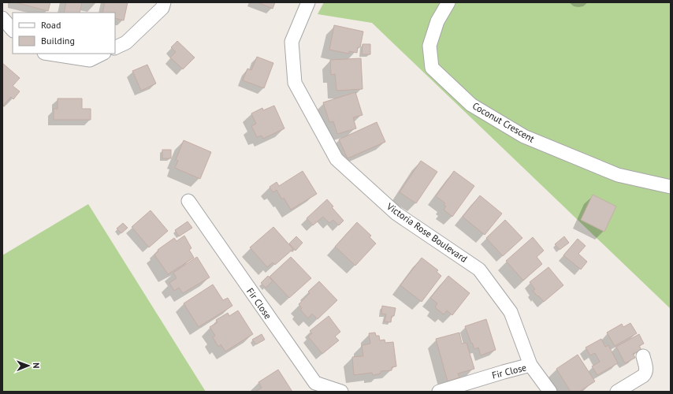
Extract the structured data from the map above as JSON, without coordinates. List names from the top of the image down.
{
  "streets": {
    "street": ["Coconut Crescent", "Victoria Rose Boulevard", "Fir Close"]
  },
  "crossings": [
    ["Victoria Rose Boulevard", "Fir Close"]
  ],
  "legend": ["Road", "Building"],
  "north": "right"
}
